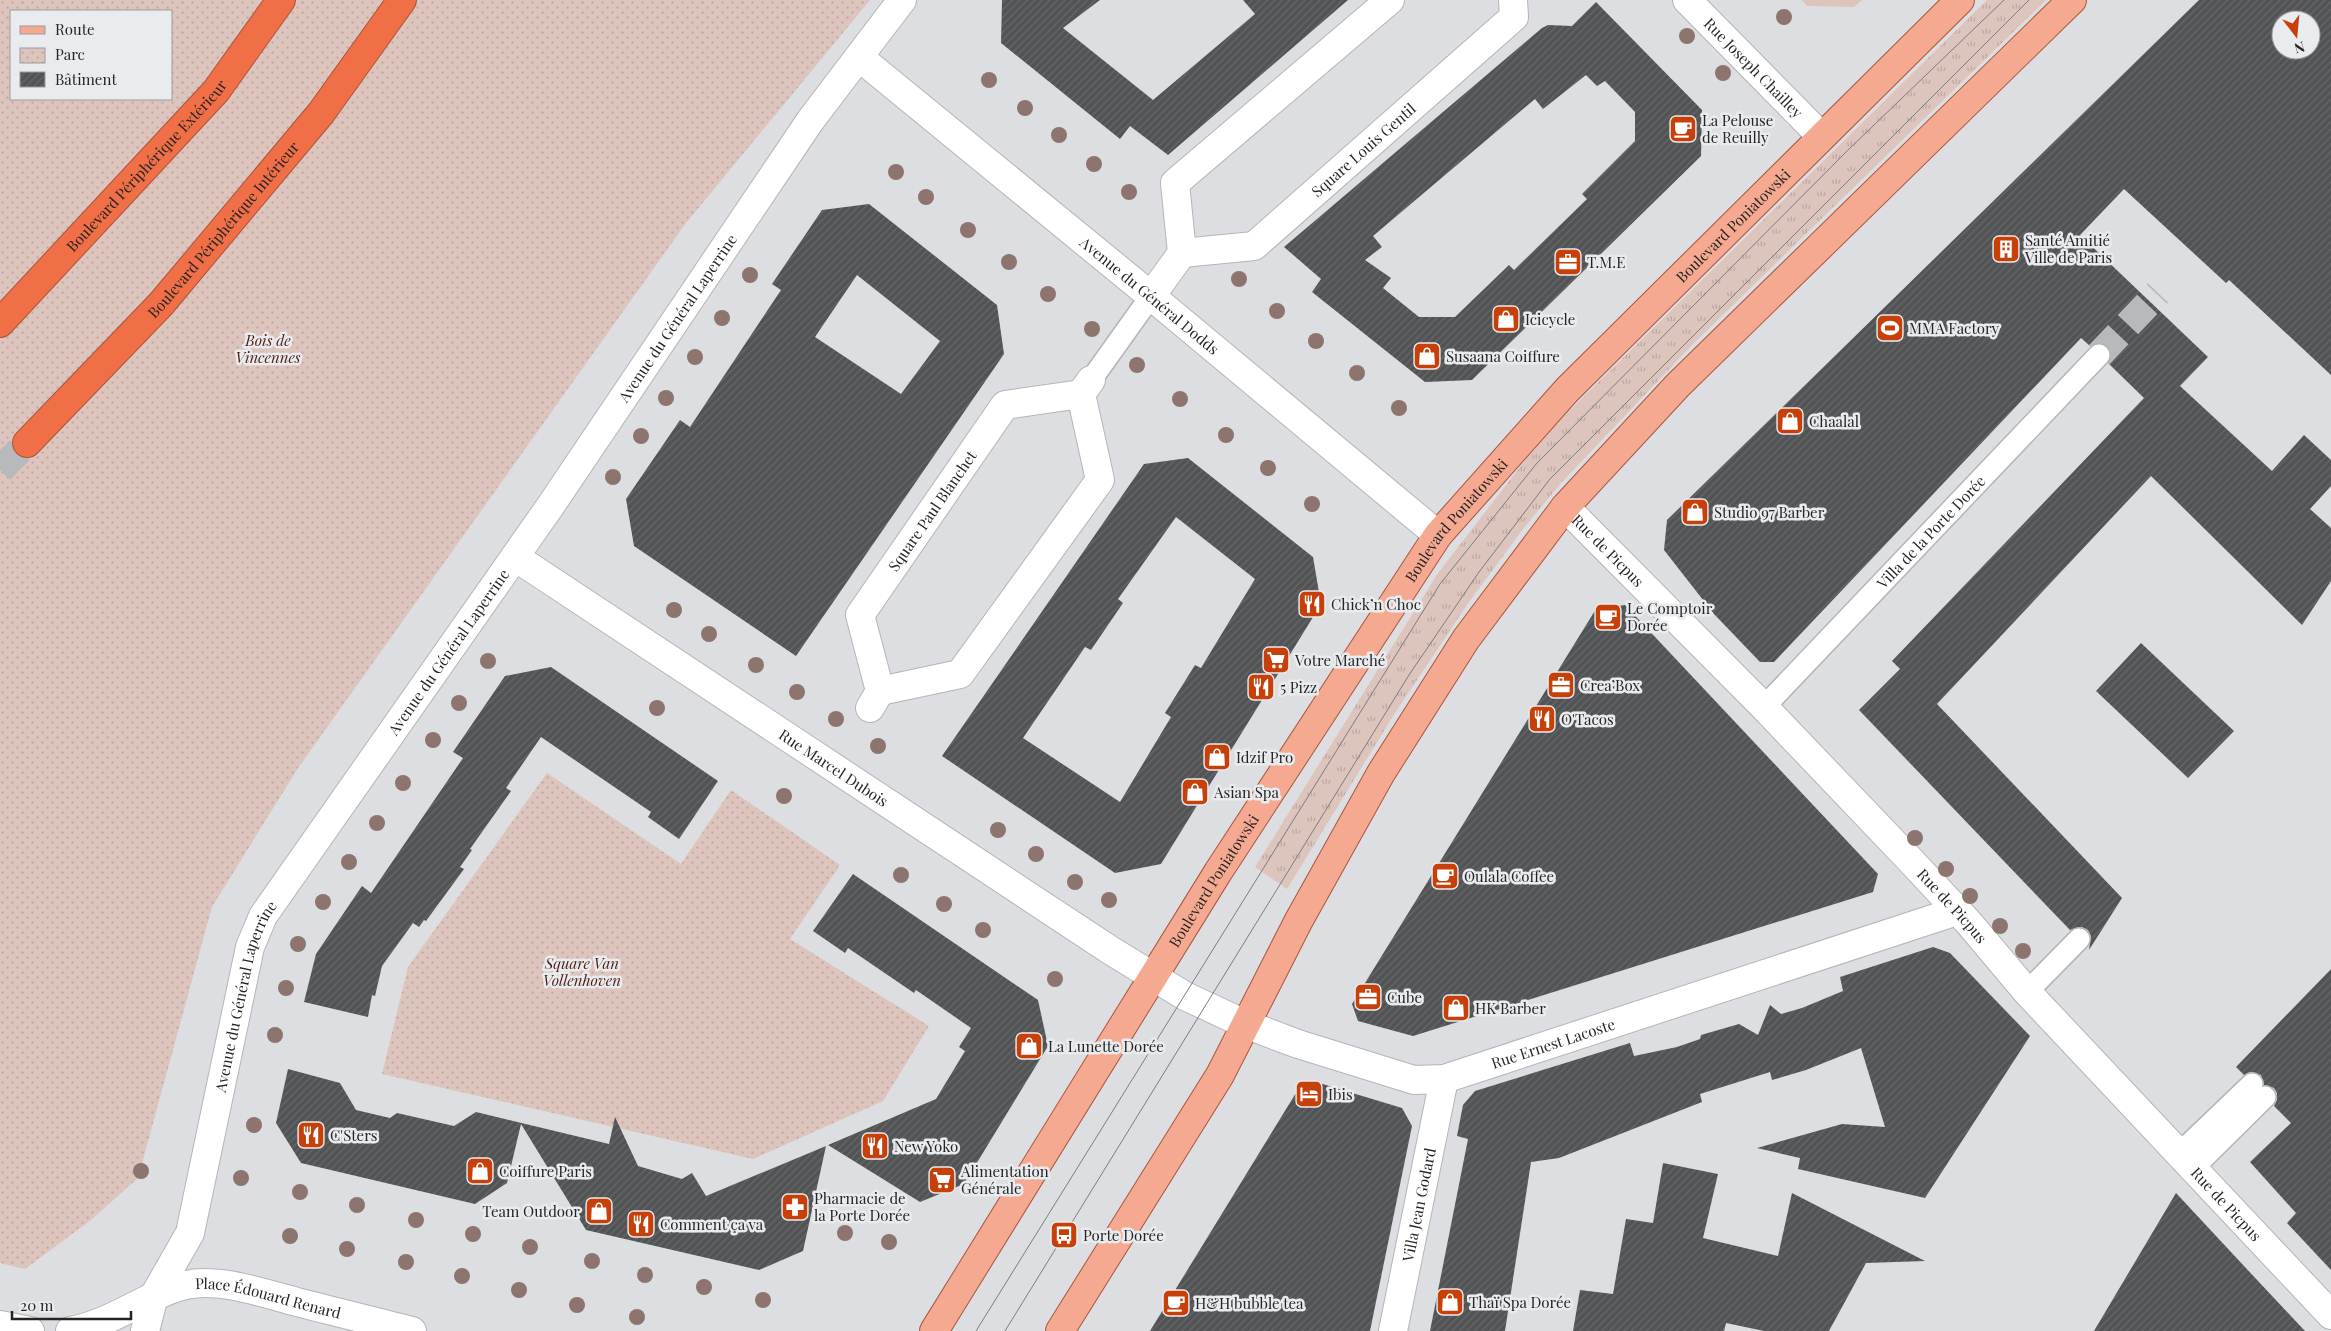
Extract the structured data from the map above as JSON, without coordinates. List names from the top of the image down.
{
  "streets": {
    "highway": ["Boulevard Périphérique Extérieur", "Boulevard Périphérique Intérieur"],
    "main road": ["Boulevard Poniatowski"],
    "street": [
      "Rue Joseph Chailley",
      "Square Louis Gentil",
      "Avenue du Général Dodds",
      "Avenue du Général Laperrine",
      "Square Paul Blanchet",
      "Rue de Picpus",
      "Rue Marcel Dubois",
      "Rue Ernest Lacoste",
      "Villa Jean Godard",
      "Place Édouard Renard"
    ],
    "lane": ["Villa de la Porte Dorée"]
  },
  "crossings": [
    ["Rue Joseph Chailley", "Boulevard Poniatowski"],
    ["Boulevard Poniatowski", "Avenue du Général Dodds"],
    ["Boulevard Poniatowski", "Rue Marcel Dubois"],
    ["Boulevard Poniatowski", "Rue Ernest Lacoste"],
    ["Avenue du Général Dodds", "Avenue du Général Laperrine"],
    ["Avenue du Général Laperrine", "Rue Marcel Dubois"],
    ["Avenue du Général Laperrine", "Place Édouard Renard"],
    ["Villa de la Porte Dorée", "Rue de Picpus"],
    ["Rue de Picpus", "Rue Ernest Lacoste"],
    ["Rue Marcel Dubois", "Rue Ernest Lacoste"],
    ["Rue Ernest Lacoste", "Villa Jean Godard"]
  ],
  "parks": ["Bois de Vincennes", "Square Van Vollenhoven"],
  "places": {
    "cafe": [
      "La Pelouse de Reuilly",
      "Le Comptoir Dorée",
      "Oulala Coffee",
      "H&H bubble tea"
    ],
    "building": ["Santé Amitié Ville de Paris"],
    "office": ["T.M.E", "Crea’Box", "Cube"],
    "shop": [
      "Icicycle",
      "Susaana Coiffure",
      "Chaalal",
      "Studio 97 Barber",
      "Idzif Pro",
      "Asian Spa",
      "HK Barber",
      "La Lunette Dorée",
      "Coiffure Paris",
      "Team Outdoor",
      "Thaï Spa Dorée"
    ],
    "sports": ["MMA Factory"],
    "restaurant": [
      "Chick’n Choc",
      "5 Pizz",
      "O'Tacos",
      "C'Sters",
      "New Yoko",
      "Comment ça va"
    ],
    "supermarket": ["Votre Marché", "Alimentation Générale"],
    "hotel": ["Ibis"],
    "pharmacy": ["Pharmacie de la Porte Dorée"],
    "bus stop": ["Porte Dorée"]
  },
  "legend": ["Route", "Parc", "Bâtiment"],
  "scale_bar": "20 m",
  "north": "bottom"
}
